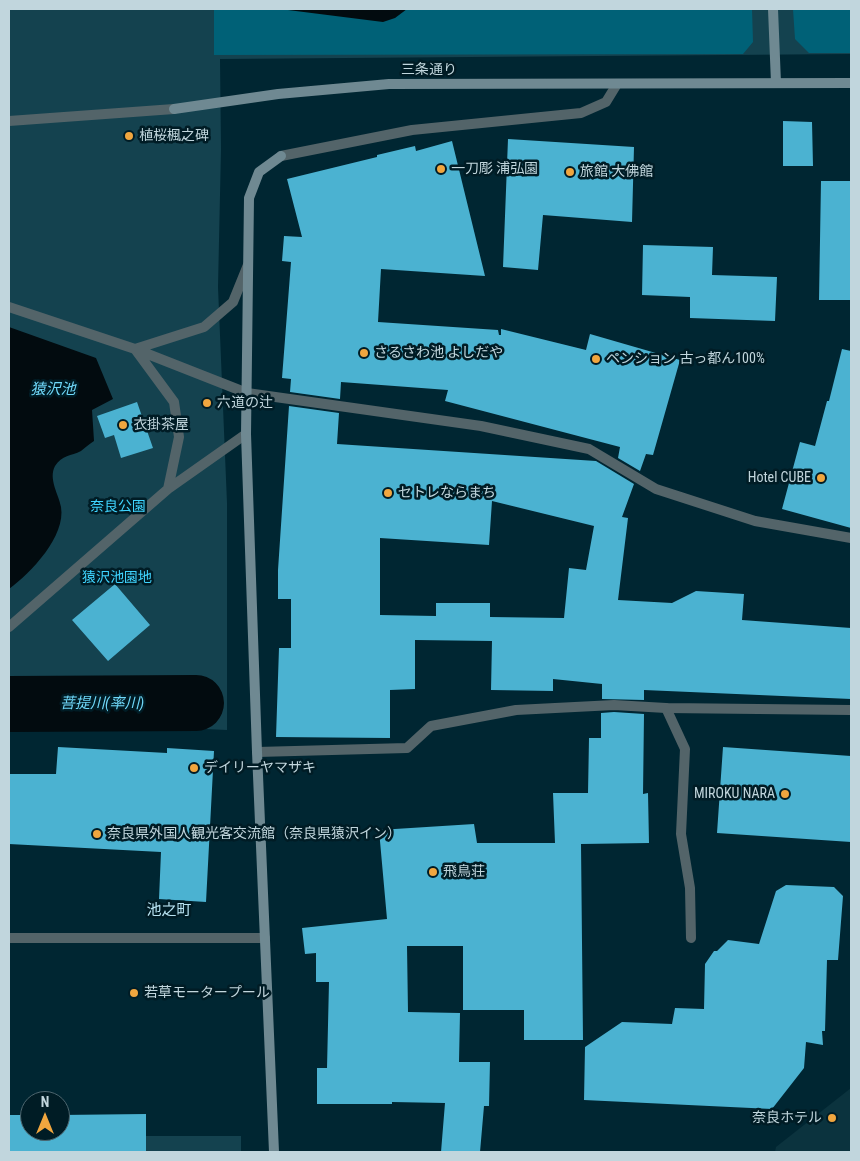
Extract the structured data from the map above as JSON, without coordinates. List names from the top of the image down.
{
  "streets": {
    "street": ["三条通り"]
  },
  "districts": ["池之町"],
  "water": ["猿沢池", "菩提川(率川)"],
  "parks": ["奈良公園", "猿沢池園地"],
  "places": [
    "植桜楓之碑",
    "一刀彫 浦弘園",
    "旅館 大佛館",
    "さるさわ池 よしだや",
    "ペンション 古っ都ん100%",
    "六道の辻",
    "衣掛茶屋",
    "Hotel CUBE",
    "セトレならまち",
    "デイリーヤマザキ",
    "MIROKU NARA",
    "奈良県外国人観光客交流館（奈良県猿沢イン）",
    "飛鳥荘",
    "若草モータープール",
    "奈良ホテル"
  ],
  "north": "top"
}
